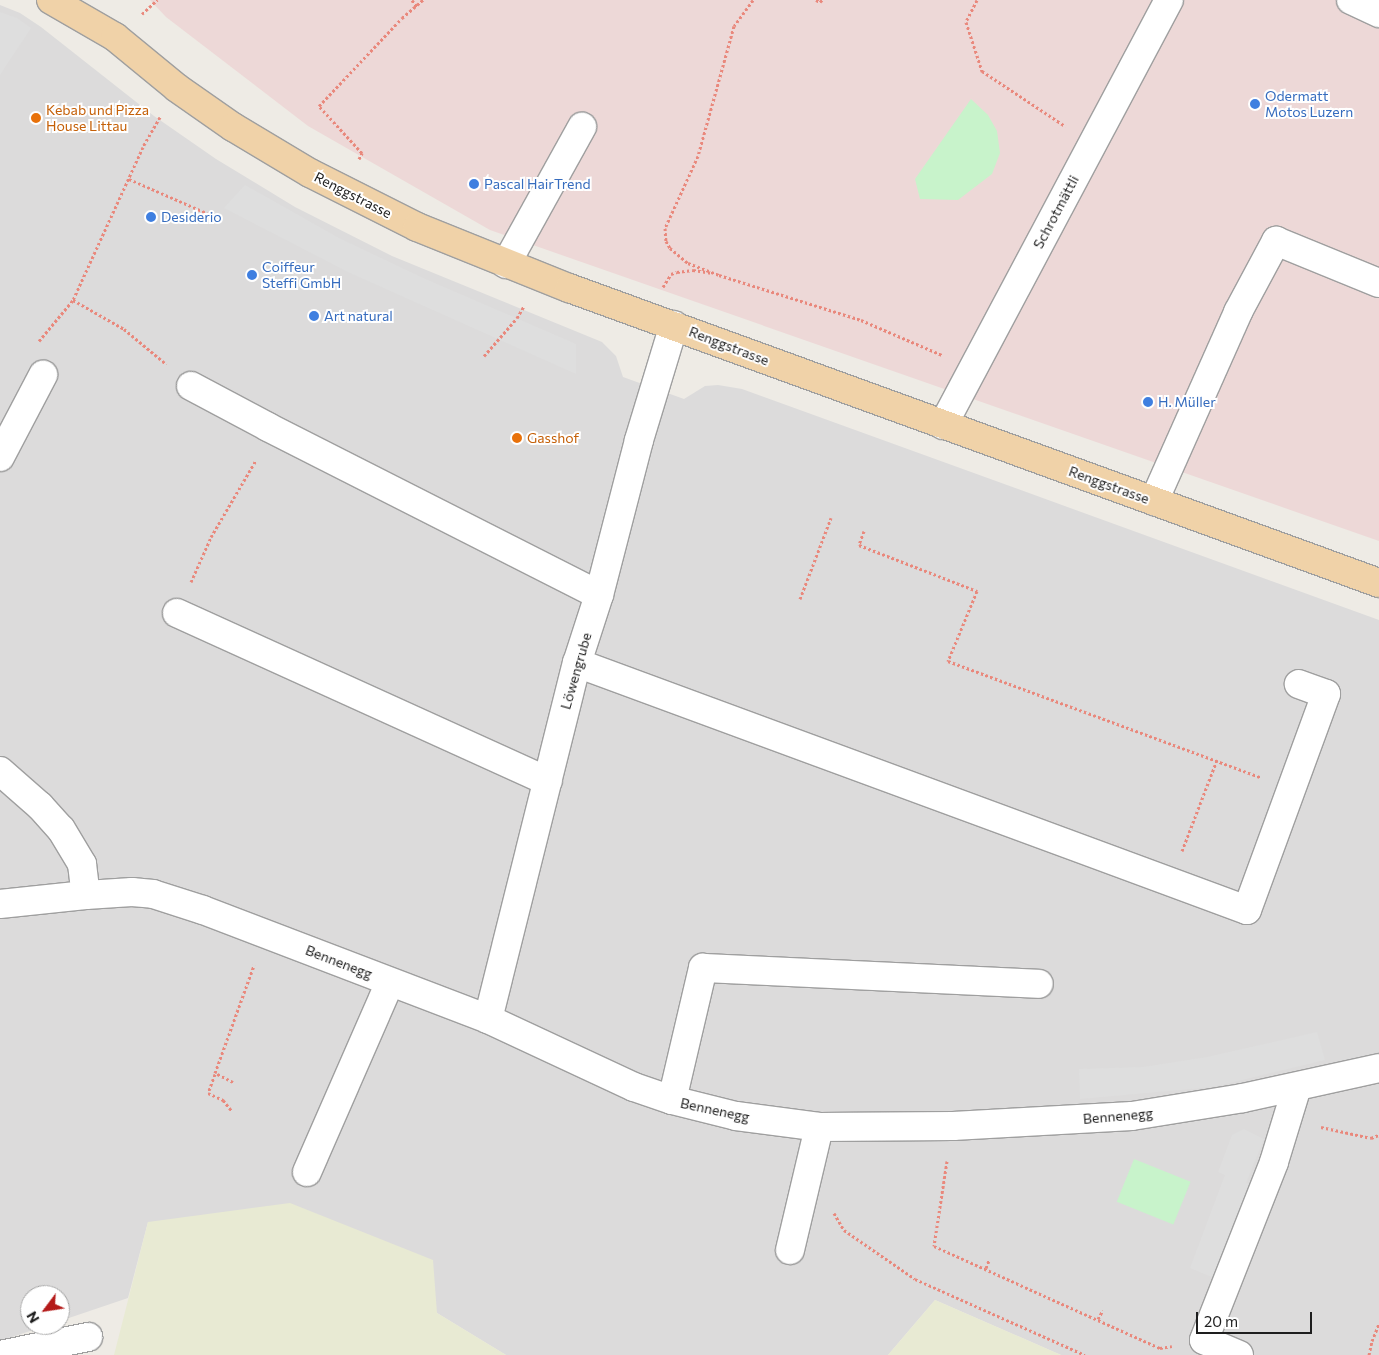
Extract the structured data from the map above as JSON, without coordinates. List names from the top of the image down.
{
  "streets": {
    "main road": ["Renggstrasse"],
    "street": ["Schrotmättli", "Löwengrube", "Bennenegg"]
  },
  "crossings": [
    ["Renggstrasse", "Schrotmättli"],
    ["Renggstrasse", "Löwengrube"],
    ["Löwengrube", "Bennenegg"]
  ],
  "places": [
    "Odermatt Motos Luzern",
    "Kebab und Pizza House Littau",
    "Pascal HairTrend",
    "Desiderio",
    "Coiffeur Steffi GmbH",
    "Art natural",
    "H. Müller",
    "Gasshof"
  ],
  "scale_bar": "20 m",
  "north": "bottom left"
}
